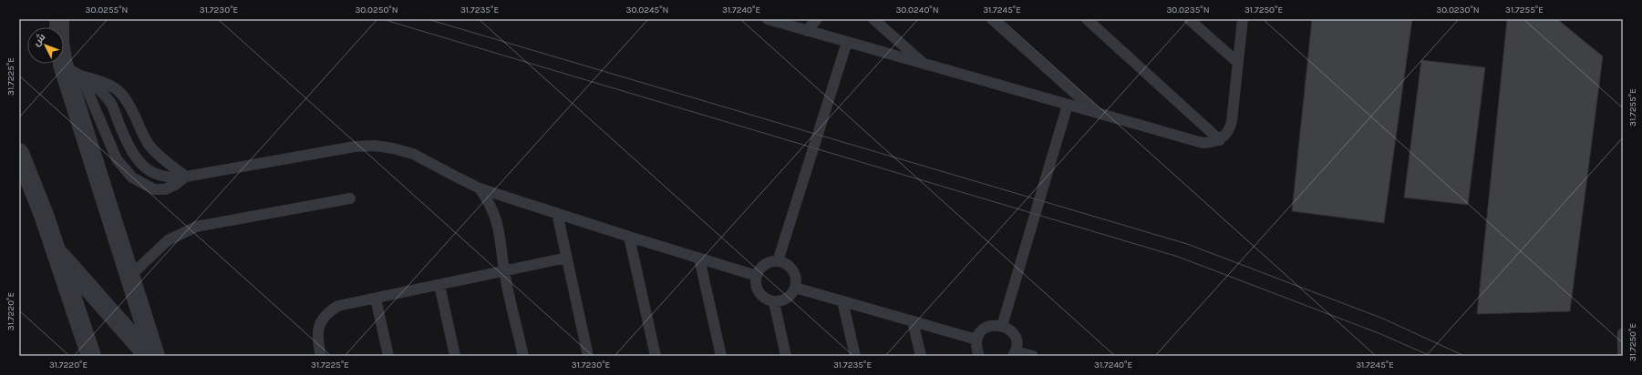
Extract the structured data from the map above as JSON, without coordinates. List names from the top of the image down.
{
  "north": "top left",
  "coordinates": [
    "30.0255°N",
    "31.7230°E",
    "30.0250°N",
    "31.7235°E",
    "30.0245°N",
    "31.7240°E",
    "30.0240°N",
    "31.7245°E",
    "30.0235°N",
    "31.7250°E",
    "30.0230°N",
    "31.7255°E",
    "31.7225°E",
    "31.7220°E"
  ]
}
